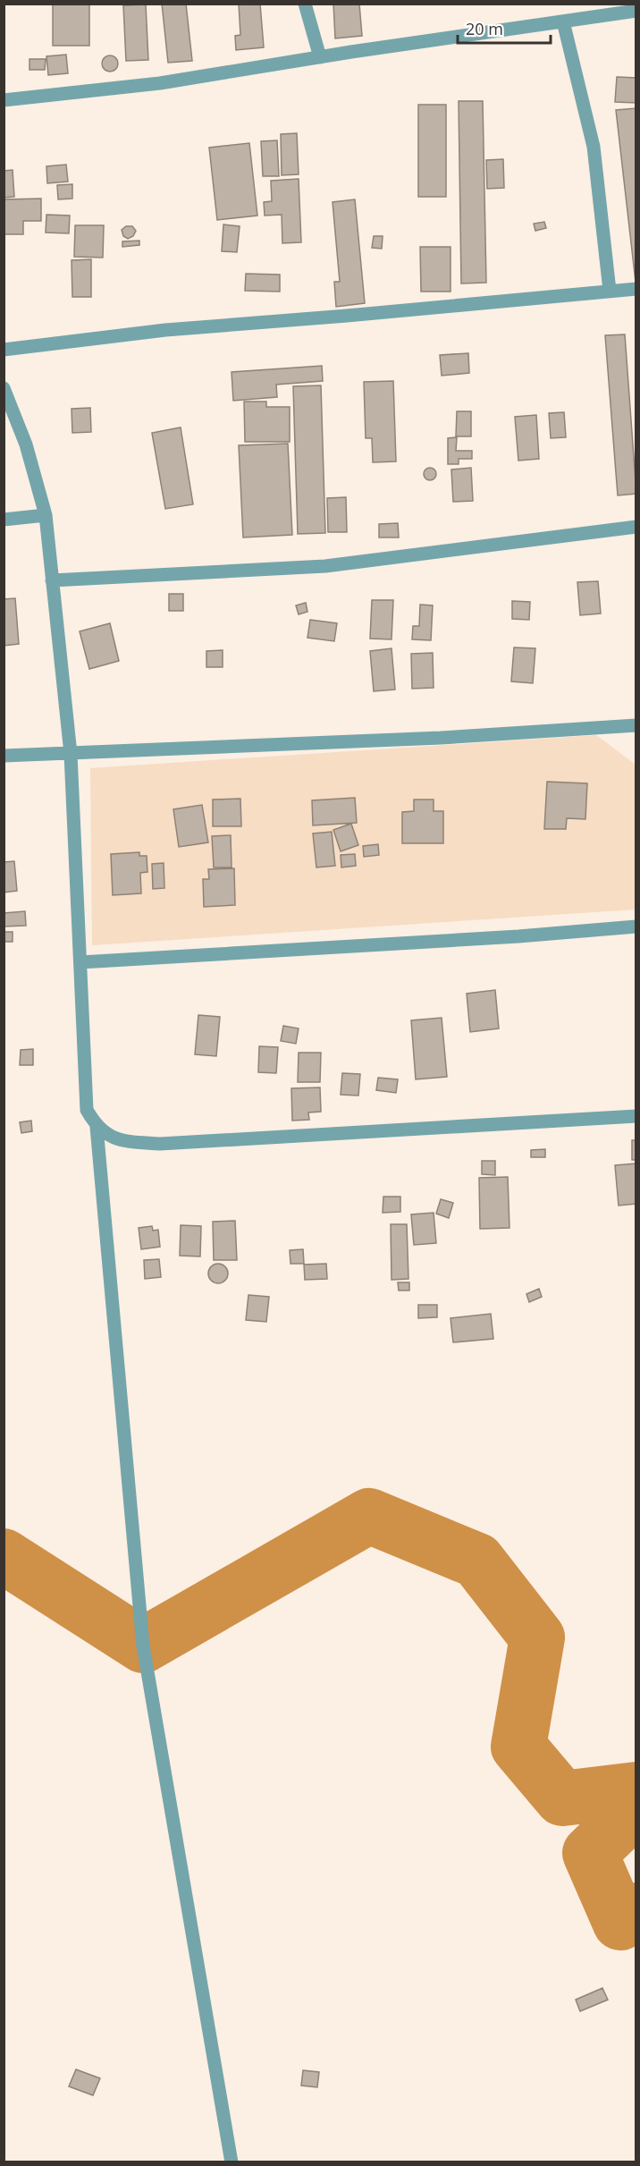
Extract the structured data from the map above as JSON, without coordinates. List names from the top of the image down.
{
  "scale_bar": "20 m"
}
